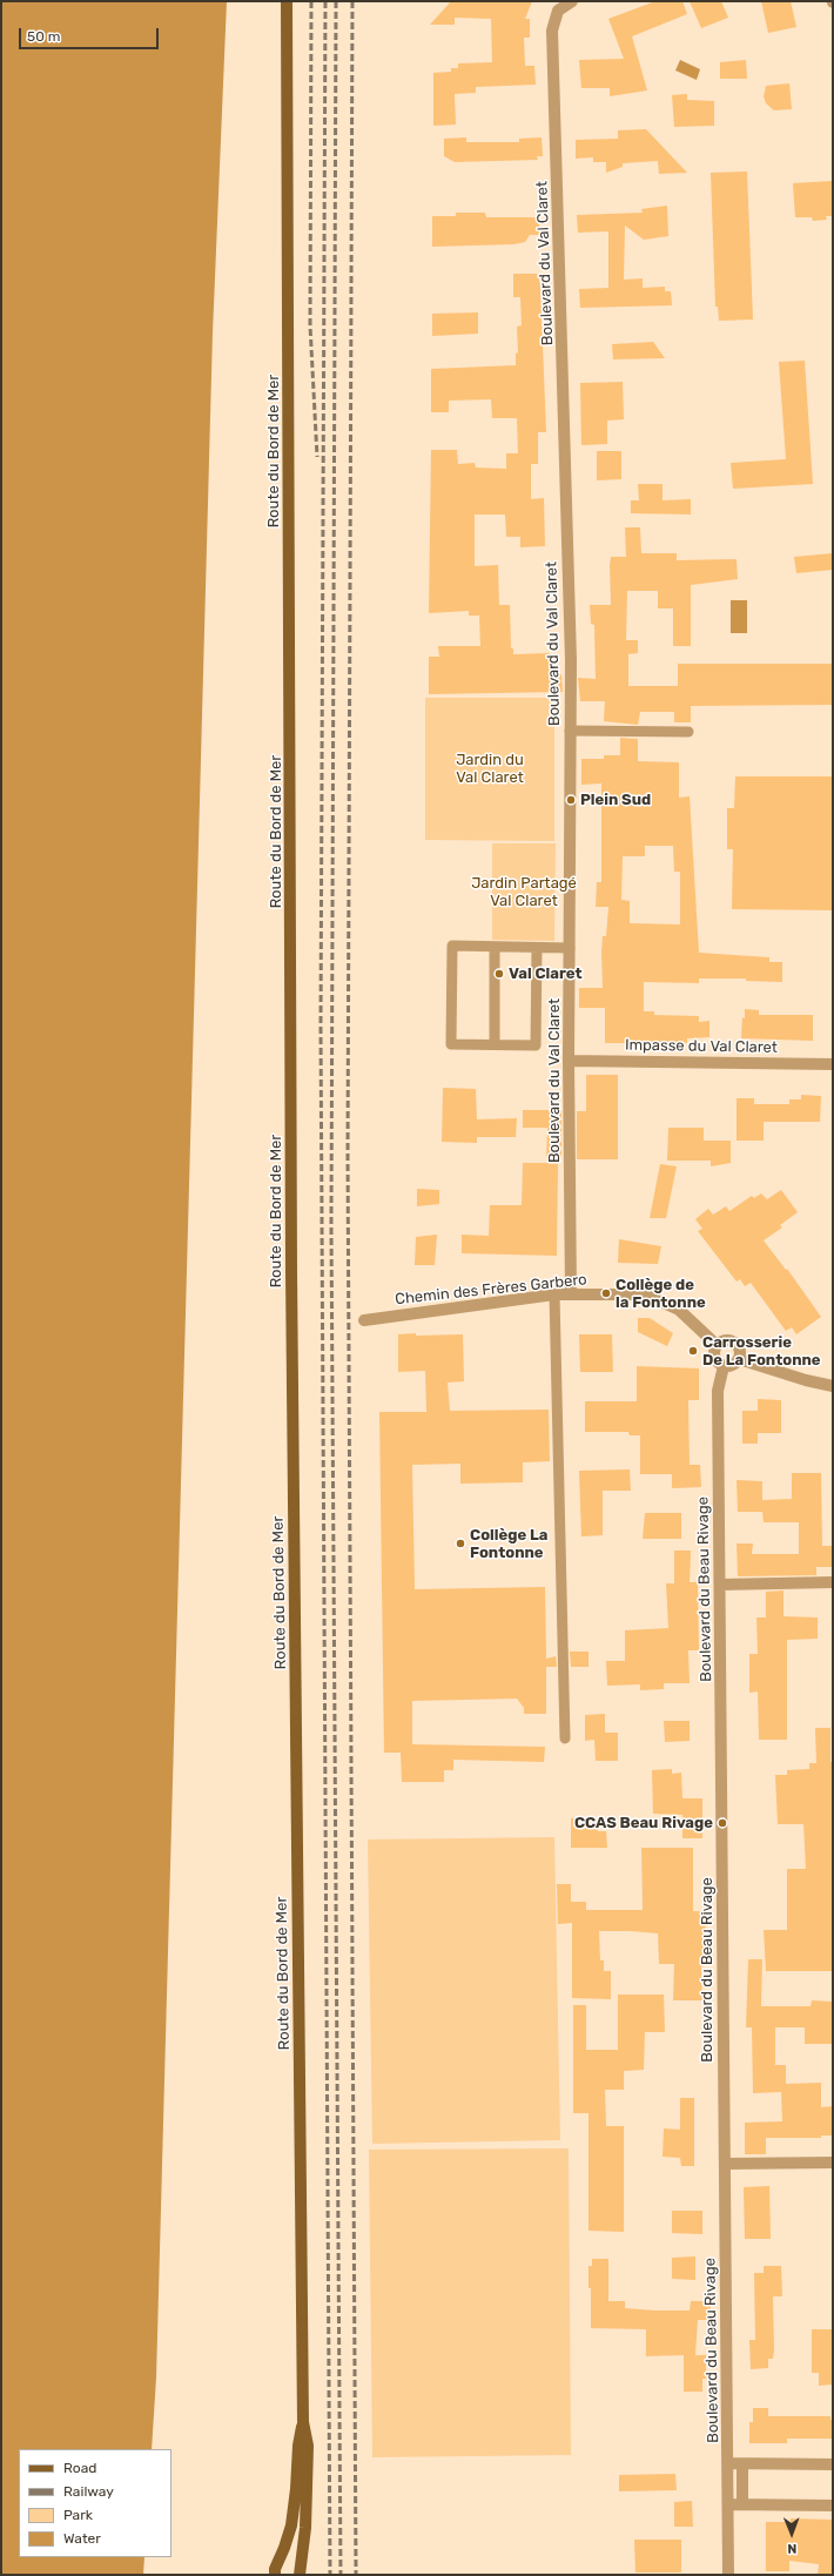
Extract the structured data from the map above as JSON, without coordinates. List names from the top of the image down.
{
  "streets": {
    "main road": ["Route du Bord de Mer"],
    "street": [
      "Boulevard du Val Claret",
      "Impasse du Val Claret",
      "Chemin des Frères Garbero",
      "Boulevard du Beau Rivage"
    ]
  },
  "crossings": [
    ["Boulevard du Val Claret", "Impasse du Val Claret"],
    ["Boulevard du Val Claret", "Chemin des Frères Garbero"],
    ["Chemin des Frères Garbero", "Boulevard du Beau Rivage"]
  ],
  "parks": ["Jardin du Val Claret", "Jardin Partagé Val Claret"],
  "places": [
    "Plein Sud",
    "Val Claret",
    "Collège de la Fontonne",
    "Carrosserie De La Fontonne",
    "Collège La Fontonne",
    "CCAS Beau Rivage"
  ],
  "legend": [
    "Road",
    "Railway",
    "Park",
    "Water"
  ],
  "scale_bar": "50 m",
  "north": "bottom"
}
